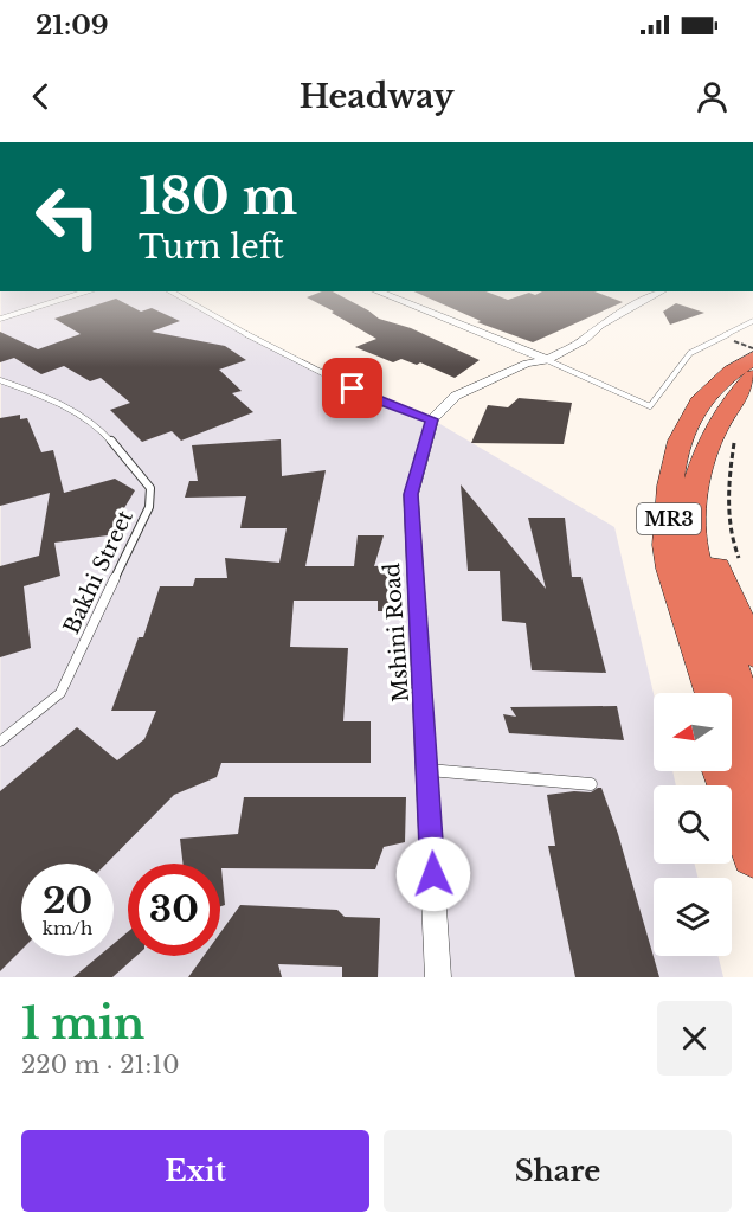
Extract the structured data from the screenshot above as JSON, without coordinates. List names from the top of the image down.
{
  "streets": {
    "highway": ["MR3"],
    "street": ["Mshini Road"],
    "lane": ["Bakhi Street"]
  },
  "north": "left",
  "page": {
    "status": "21:09",
    "header": "Headway",
    "turn": ["180 m", "Turn left"],
    "speed": "20 km/h",
    "limit": "30",
    "heading": ["1 min", "220 m · 21:10"],
    "buttons": ["Exit", "Share"]
  }
}
